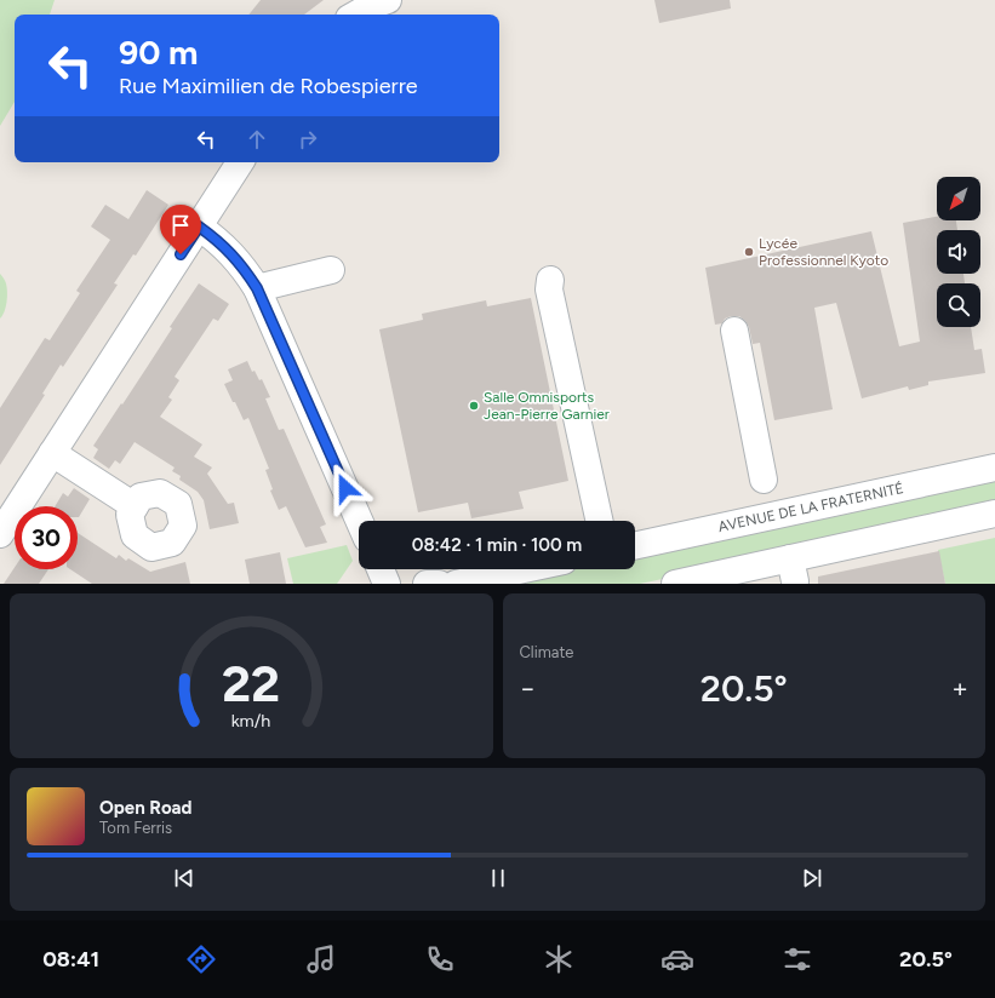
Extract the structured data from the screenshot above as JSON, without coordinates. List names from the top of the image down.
{
  "streets": {
    "street": ["AVENUE DE LA FRATERNITÉ"]
  },
  "places": ["Lycée Professionnel Kyoto", "Salle Omnisports Jean-Pierre Garnier"],
  "north": "bottom left",
  "page": {
    "turn": ["90 m", "Rue Maximilien de Robespierre"],
    "limit": "30",
    "trip": "08:42 · 1 min · 100 m",
    "tile": "Climate",
    "heat": ["−", "20.5°", "+"],
    "song": ["Open Road", "Tom Ferris"],
    "tabs": ["08:41", "20.5°"],
    "gauge": ["22", "km/h"]
  }
}
